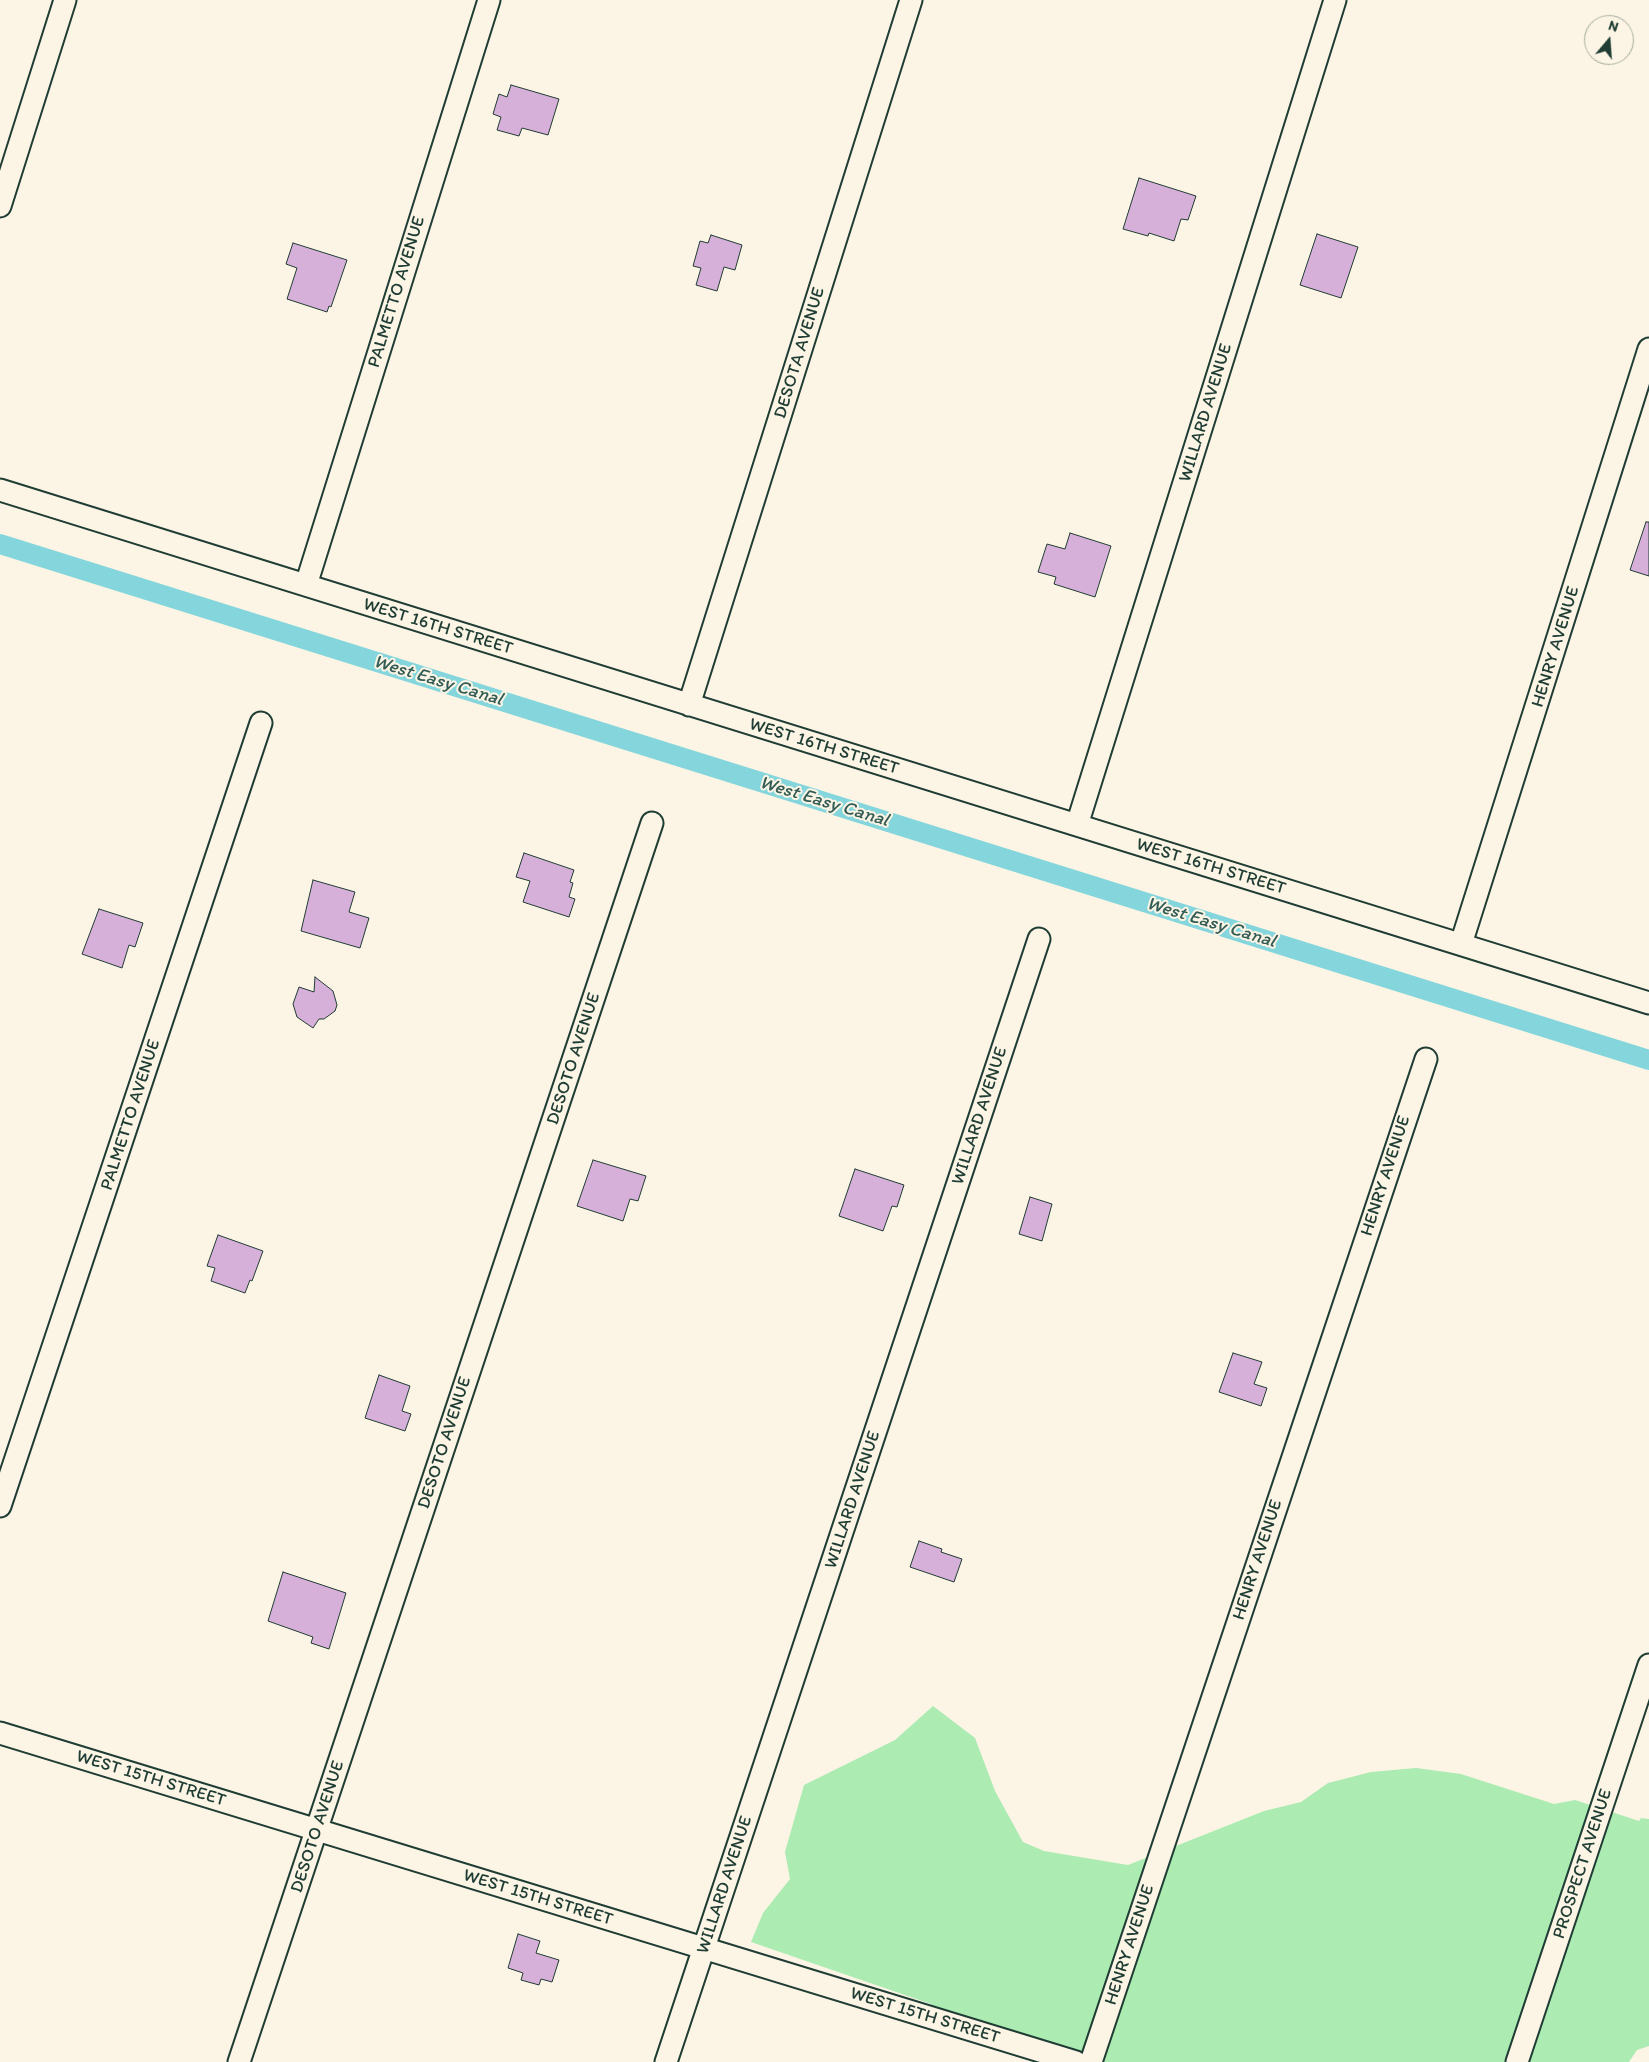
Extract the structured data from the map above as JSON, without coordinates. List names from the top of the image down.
{
  "streets": {
    "street": [
      "PALMETTO AVENUE",
      "DESOTA AVENUE",
      "WILLARD AVENUE",
      "WEST 16TH STREET",
      "HENRY AVENUE",
      "DESOTO AVENUE",
      "WEST 15TH STREET",
      "PROSPECT AVENUE"
    ]
  },
  "crossings": [
    ["PALMETTO AVENUE", "WEST 16TH STREET"],
    ["DESOTA AVENUE", "WEST 16TH STREET"],
    ["WILLARD AVENUE", "WEST 16TH STREET"],
    ["WILLARD AVENUE", "WEST 15TH STREET"],
    ["WEST 16TH STREET", "HENRY AVENUE"],
    ["DESOTO AVENUE", "WEST 15TH STREET"]
  ],
  "water": ["West Easy Canal"],
  "north": "top"
}
